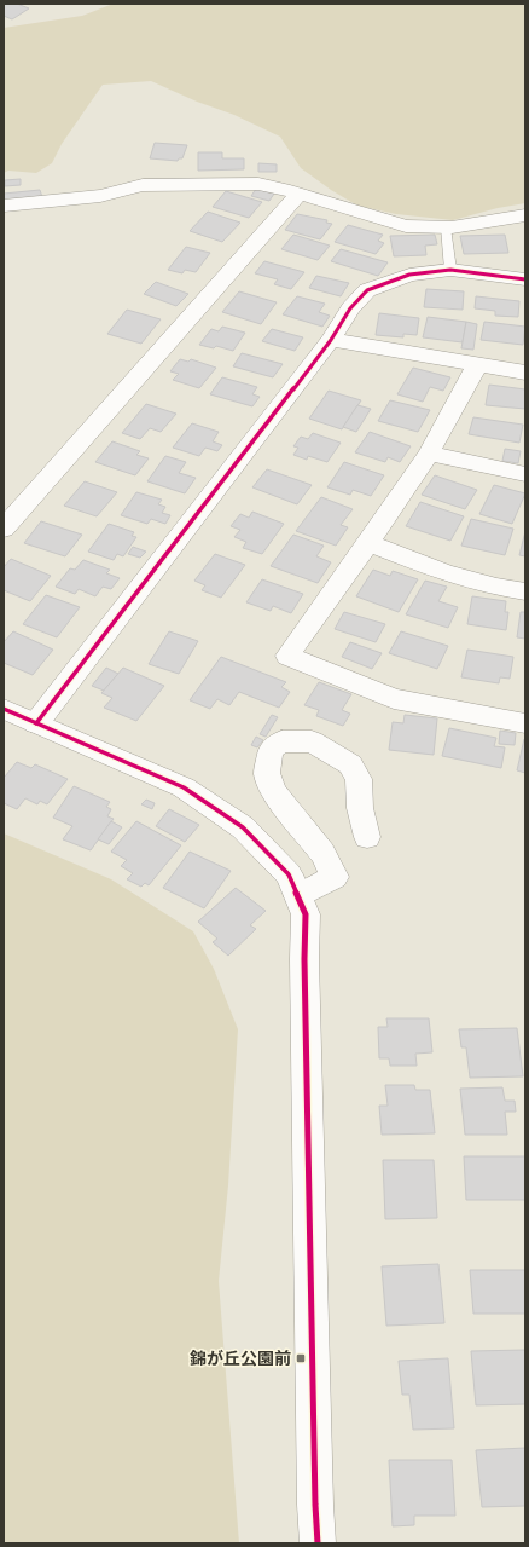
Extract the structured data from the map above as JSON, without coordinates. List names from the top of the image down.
{
  "places": {
    "transit": ["錦が丘公園前"]
  }
}
